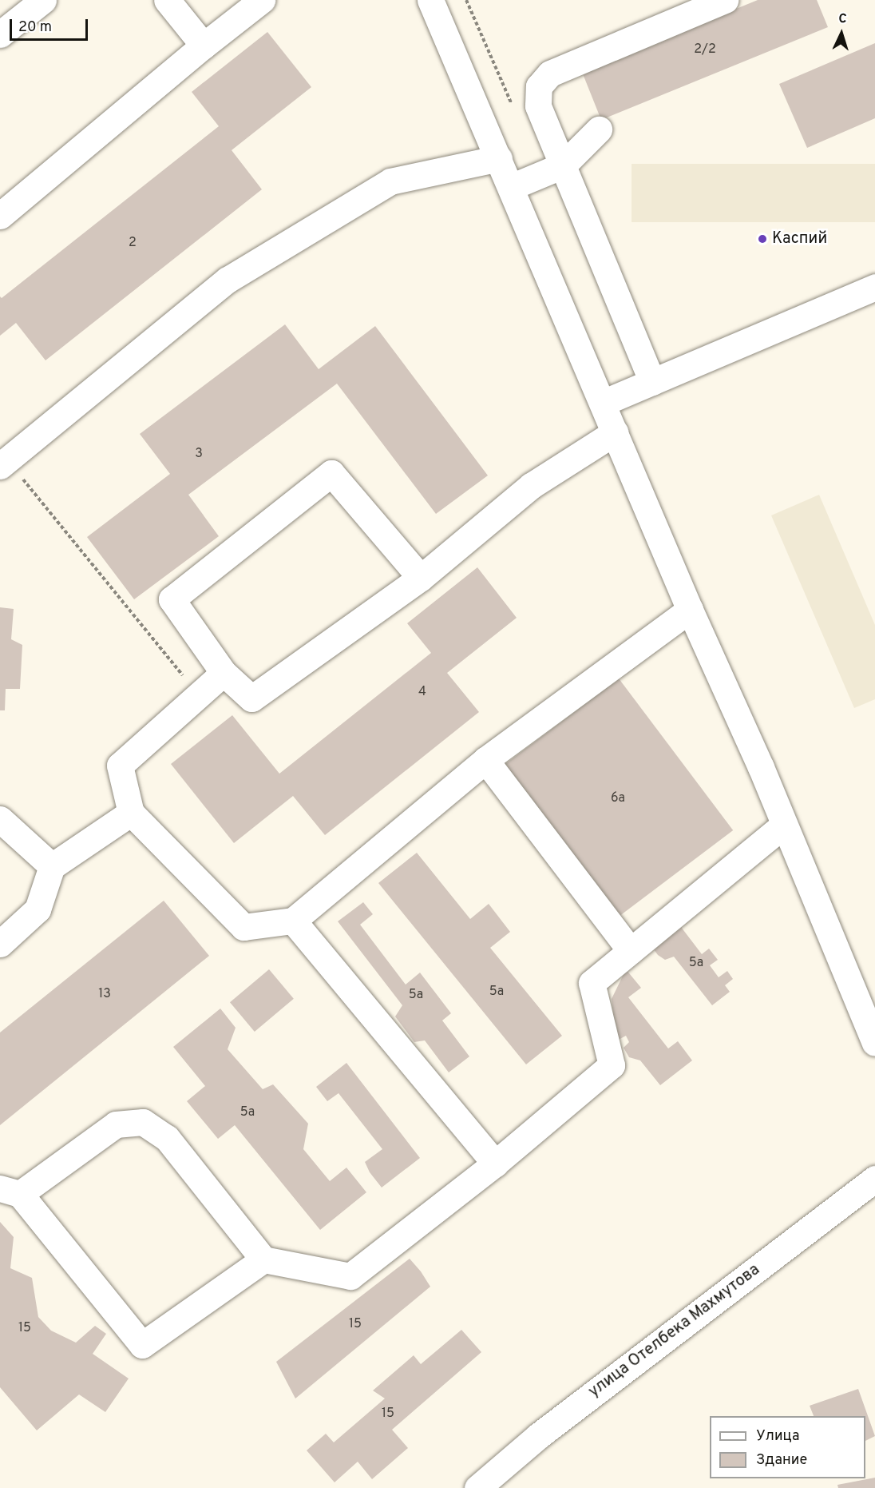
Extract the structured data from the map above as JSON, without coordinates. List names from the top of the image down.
{
  "streets": {
    "street": ["улица Отелбека Махмутова"]
  },
  "places": ["Каспий"],
  "house_numbers": [
    "2/2",
    "2",
    "3",
    "4",
    "6а",
    "5а",
    "5а",
    "13",
    "5а",
    "5а",
    "15",
    "15",
    "15"
  ],
  "legend": ["Улица", "Здание"],
  "scale_bar": "20 m",
  "north": "top"
}
